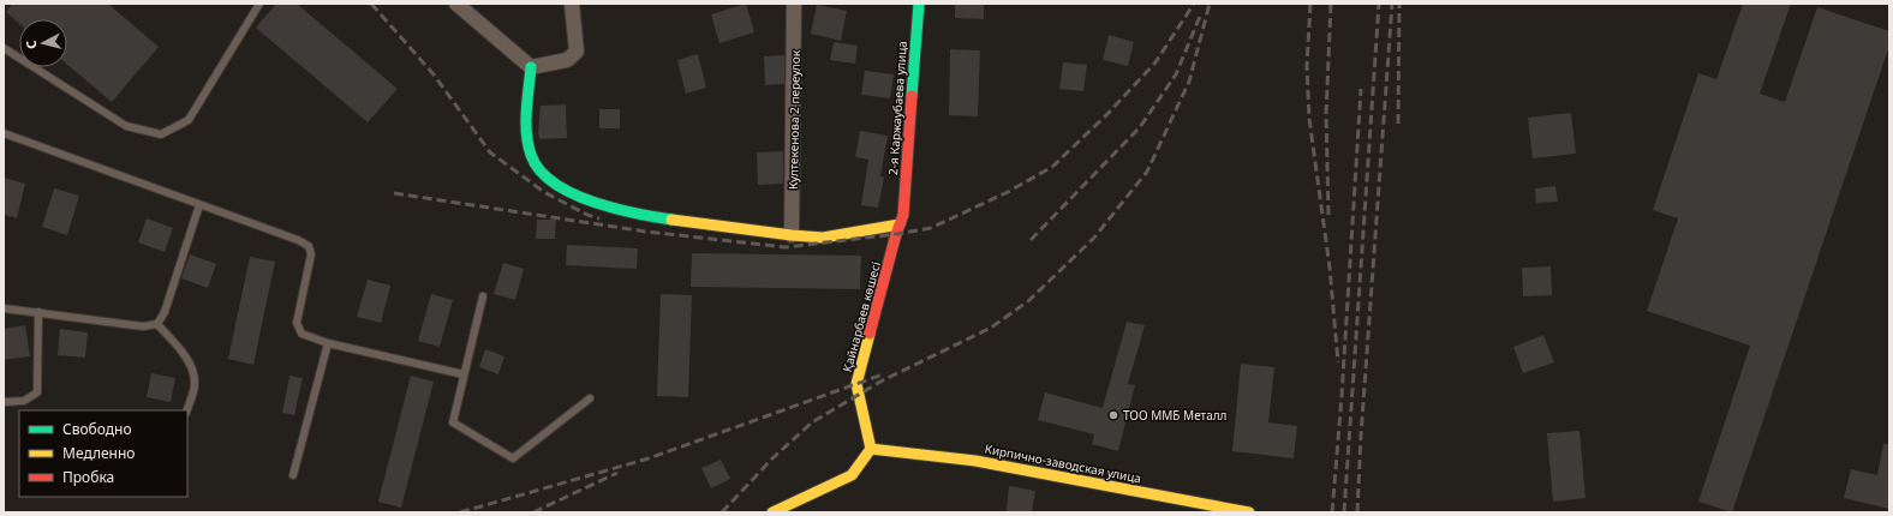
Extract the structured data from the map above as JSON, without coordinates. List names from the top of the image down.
{
  "streets": {
    "street": [
      "2-я Каржаубаева улица",
      "Култекенова 2 переулок",
      "Қайнарбаев көшесі",
      "Кирпично-заводская улица"
    ]
  },
  "crossings": [
    ["2-я Каржаубаева улица", "Қайнарбаев көшесі"],
    ["Қайнарбаев көшесі", "Кирпично-заводская улица"]
  ],
  "places": ["ТОО ММБ Металл"],
  "legend": ["Свободно", "Медленно", "Пробка"],
  "north": "left"
}
